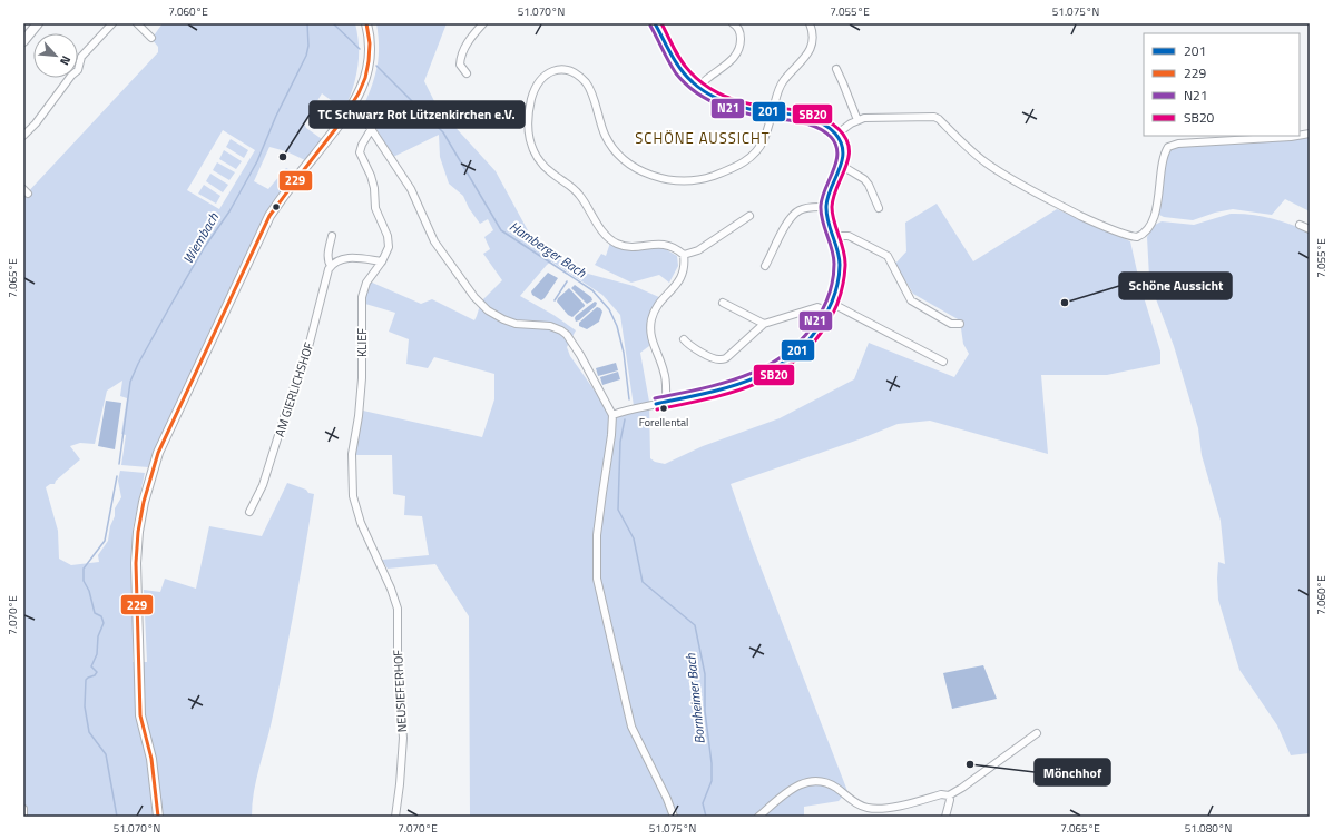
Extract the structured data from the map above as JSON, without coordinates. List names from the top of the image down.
{
  "streets": {
    "street": ["KLIEF", "AM GIERLICHSHOF", "NEUSIEFERHOF"]
  },
  "crossings": [
    ["KLIEF", "NEUSIEFERHOF"]
  ],
  "districts": ["SCHÖNE AUSSICHT"],
  "water": ["Wiembach", "Hamberger Bach", "Bornheimer Bach"],
  "places": [
    "TC Schwarz Rot Lützenkirchen e.V.",
    "Schöne Aussicht",
    "Forellental",
    "Mönchhof"
  ],
  "lines": [
    "transit line 201",
    "transit line 229",
    "transit line SB20",
    "transit line N21"
  ],
  "legend": [
    "201",
    "229",
    "N21",
    "SB20"
  ],
  "north": "bottom right",
  "coordinates": [
    "7.060°E",
    "51.070°N",
    "7.055°E",
    "51.075°N",
    "7.065°E",
    "7.070°E",
    "51.080°N"
  ]
}
